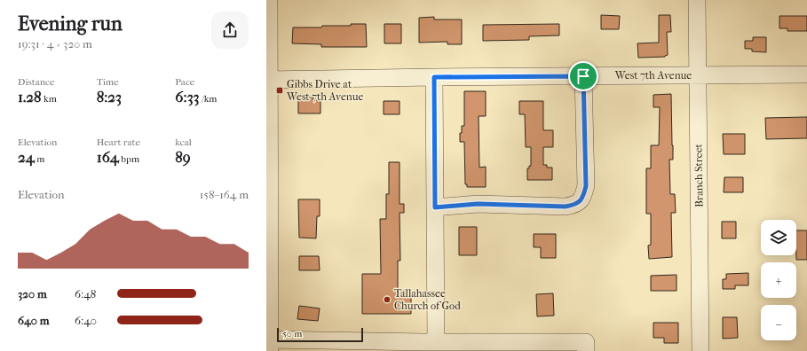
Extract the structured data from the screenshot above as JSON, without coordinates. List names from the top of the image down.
{
  "streets": {
    "street": ["West 7th Avenue", "Branch Street"]
  },
  "crossings": [
    ["West 7th Avenue", "Branch Street"]
  ],
  "places": {
    "transit": ["Gibbs Drive at West 7th Avenue"],
    "other": ["Tallahassee Church of God"]
  },
  "scale_bar": "50 m",
  "page": {
    "heading": ["Evening run", "19:31 · 4 × 320 m"],
    "stats": [
      ["Distance", "1.28 km"],
      ["Time", "8:23"],
      ["Pace", "6:33 /km"],
      ["Elevation", "24 m"],
      ["Heart rate", "164 bpm"],
      ["kcal", "89"]
    ],
    "chart": ["Elevation", "158–164 m"],
    "map_buttons": ["+", "−"],
    "list": [
      {
        "name": "320 m",
        "note": "6:48"
      },
      {
        "name": "640 m",
        "note": "6:40"
      }
    ],
    "scale": "50 m"
  }
}
